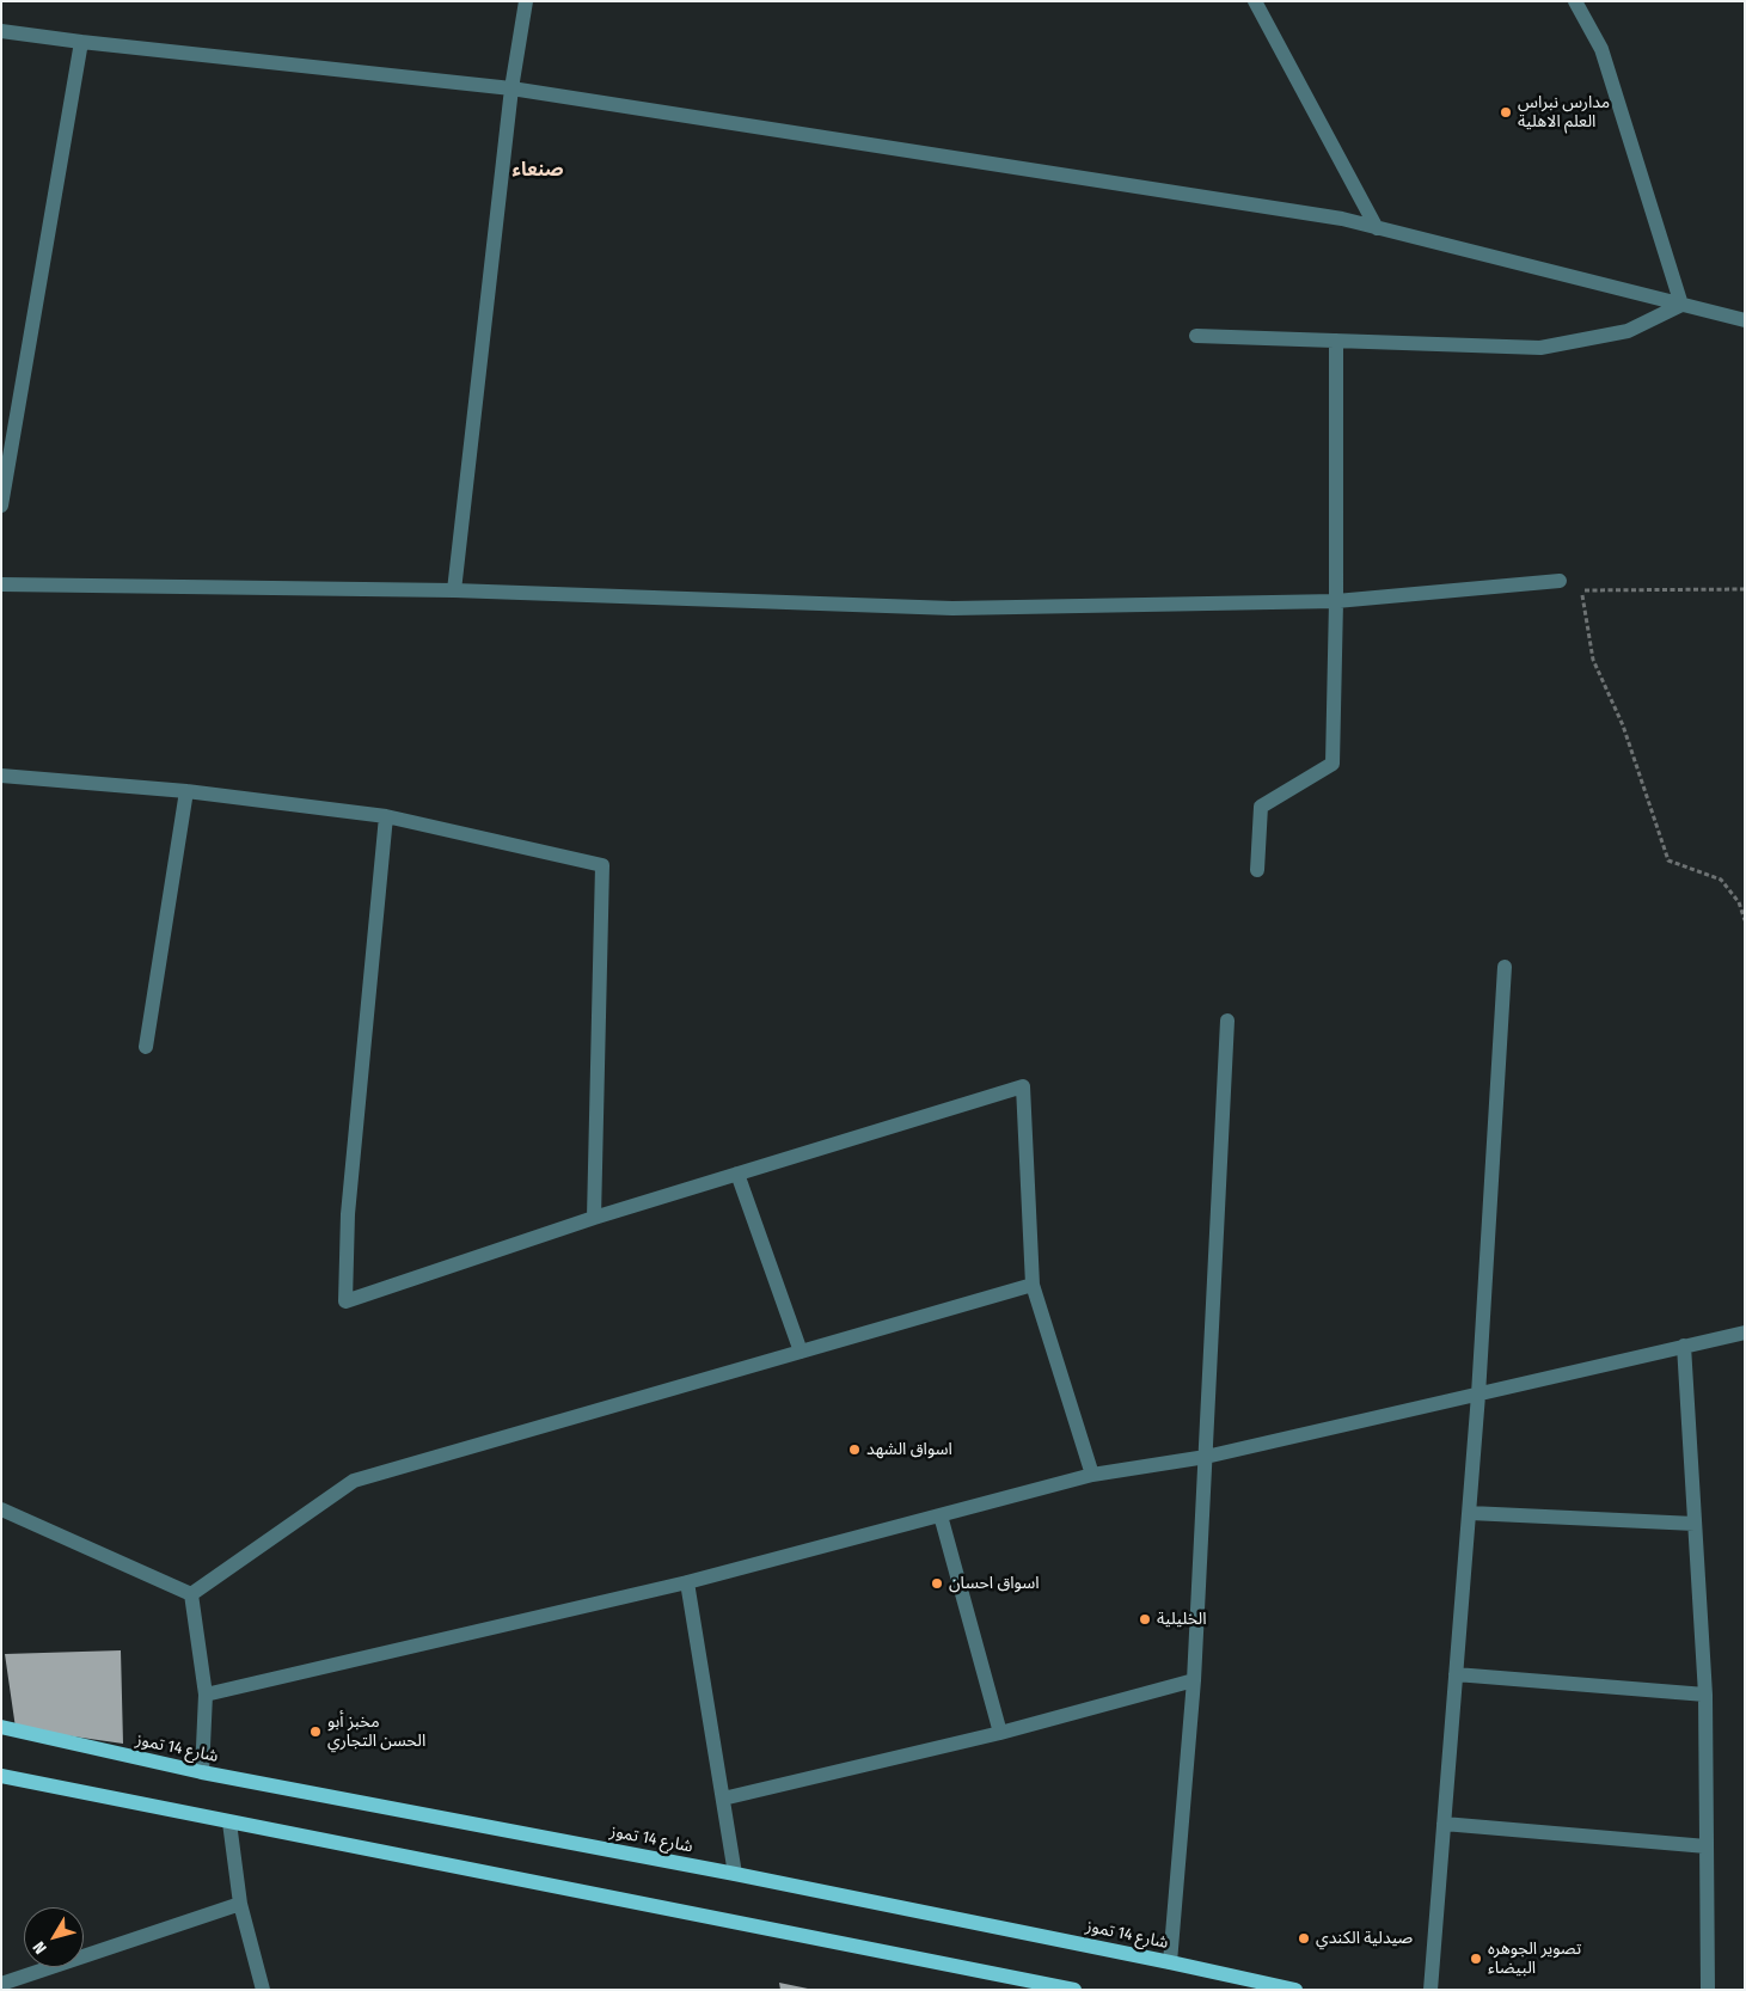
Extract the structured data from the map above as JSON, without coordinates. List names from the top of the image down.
{
  "streets": {
    "main road": ["شارع 14 تموز"]
  },
  "districts": ["صنعاء"],
  "places": [
    "مدارس نبراس العلم الاهلية",
    "اسواق الشهد",
    "اسواق احسان",
    "الخليلية",
    "مخبز أبو الحسن التجاري",
    "صيدلية الكندي",
    "تصوير الجوهره البيضاء"
  ],
  "north": "bottom left"
}
